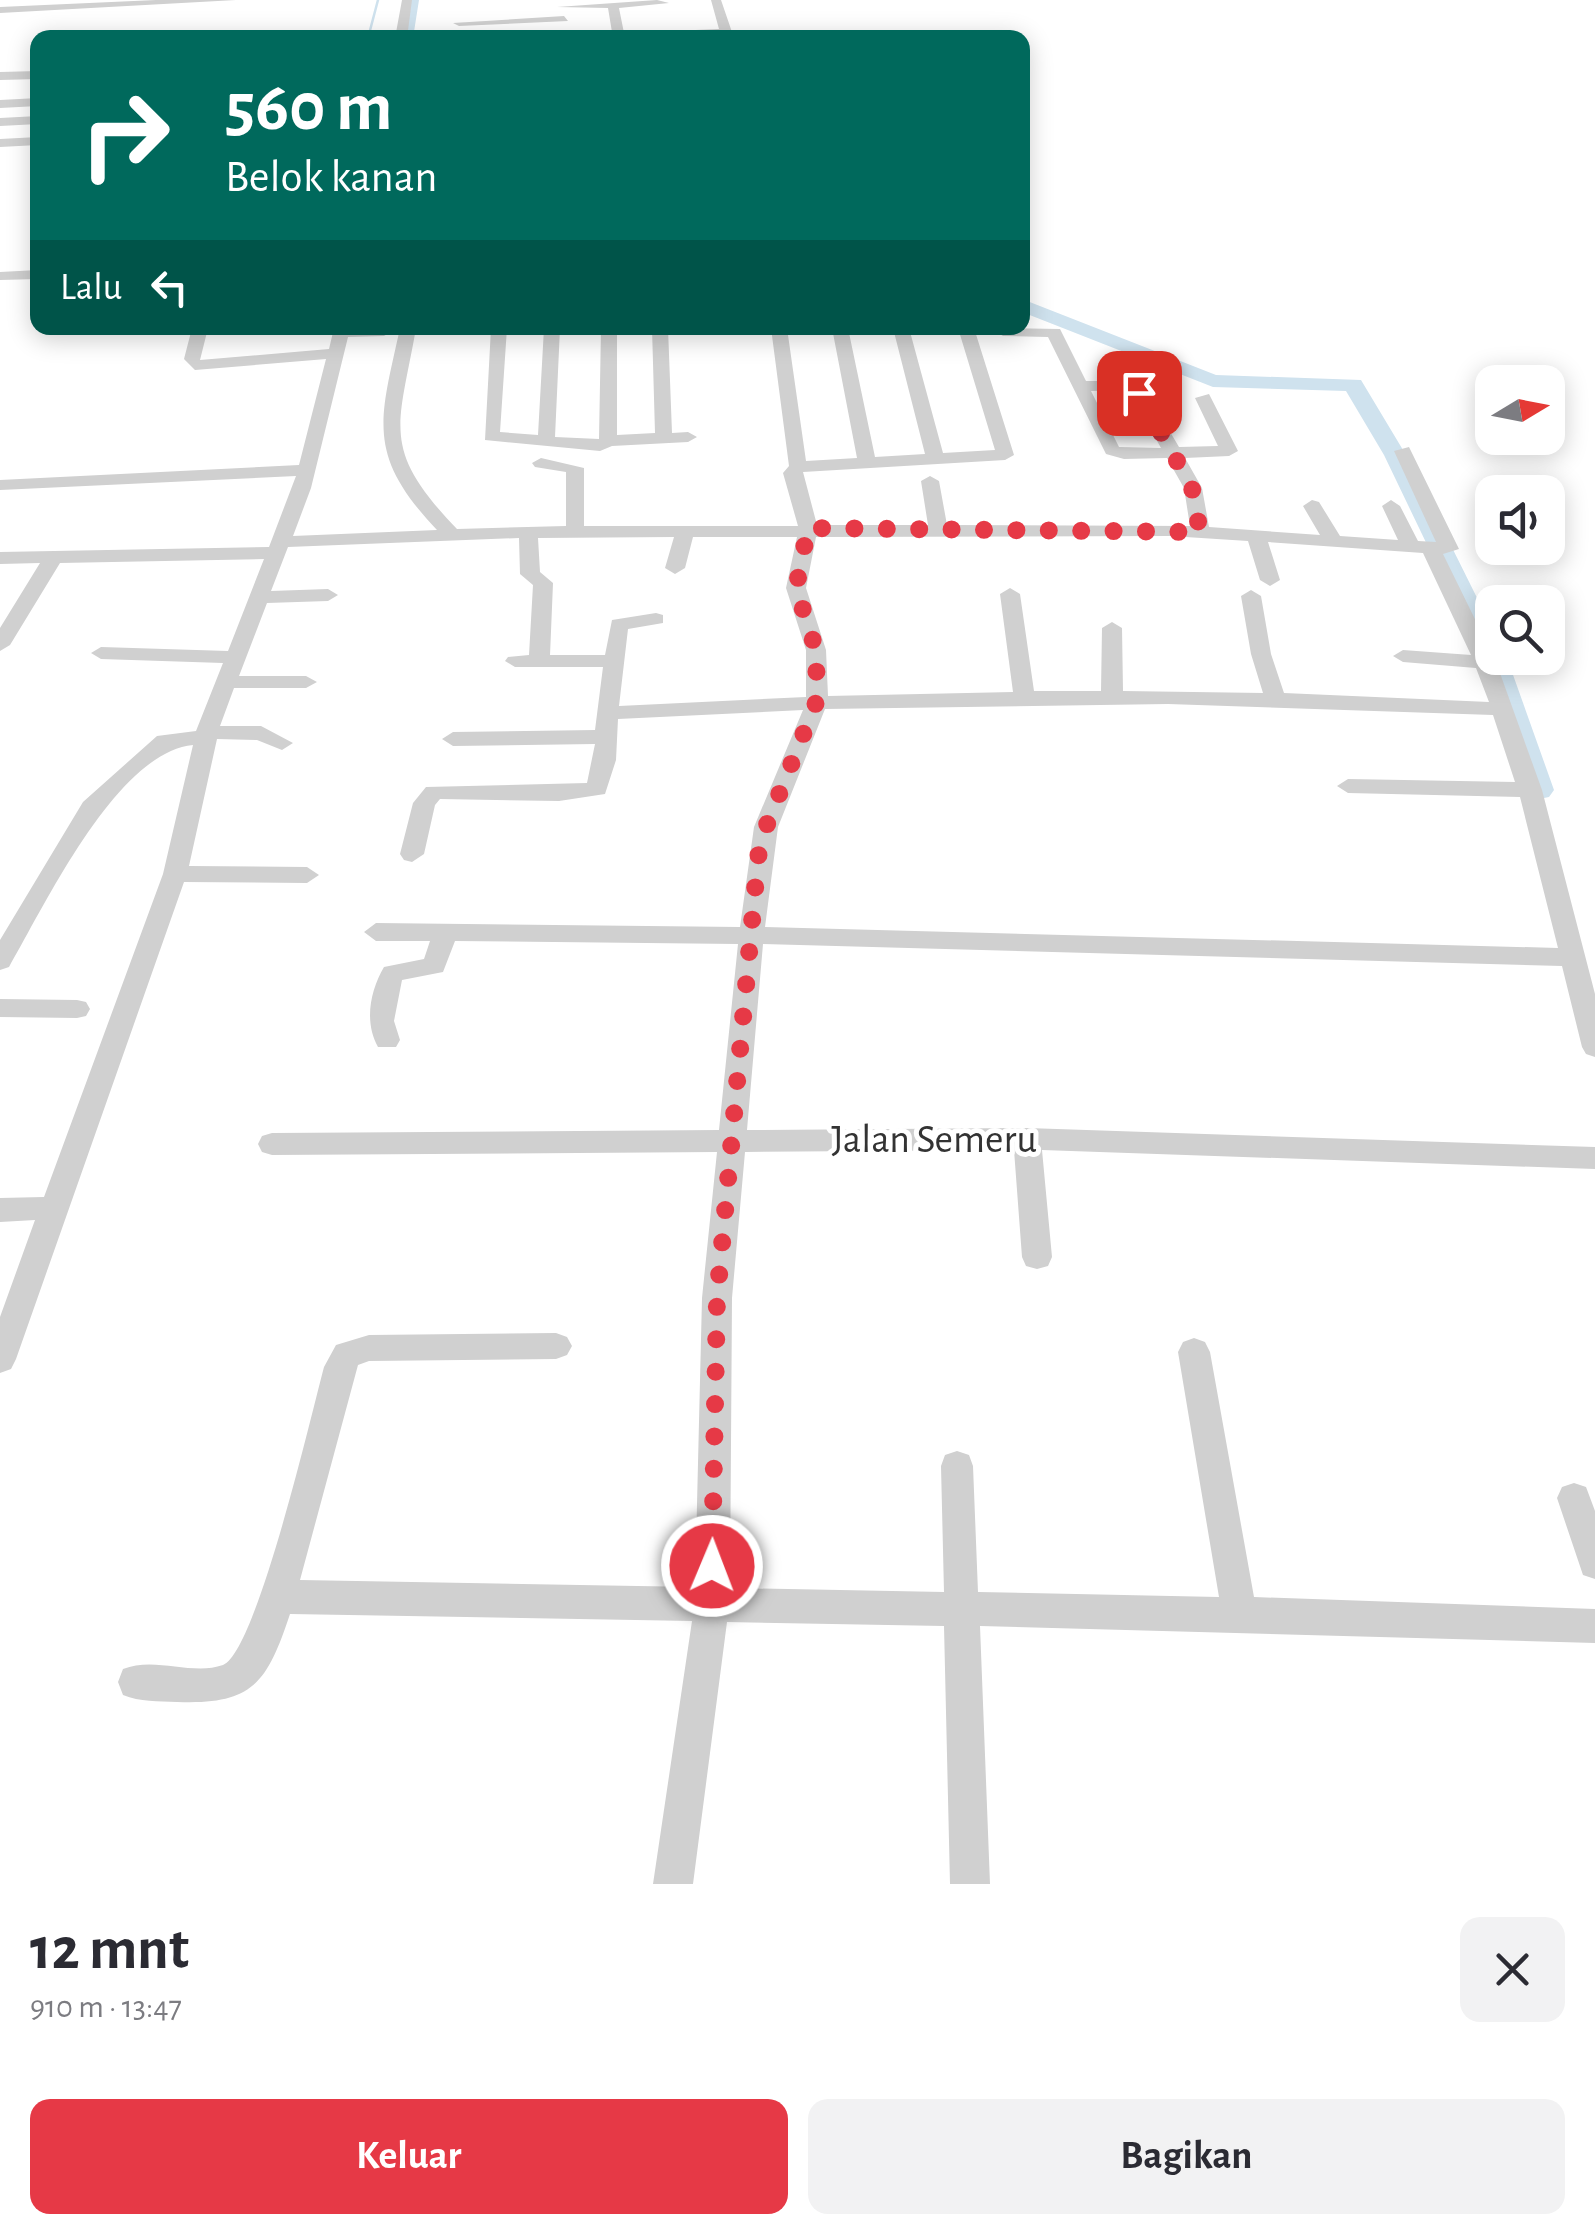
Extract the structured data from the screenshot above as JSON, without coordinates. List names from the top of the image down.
{
  "streets": {
    "street": ["Jalan Semeru"]
  },
  "north": "right",
  "page": {
    "turn": ["560 m", "Belok kanan"],
    "then": "Lalu",
    "heading": ["12 mnt", "910 m · 13:47"],
    "buttons": ["Keluar", "Bagikan"]
  }
}
